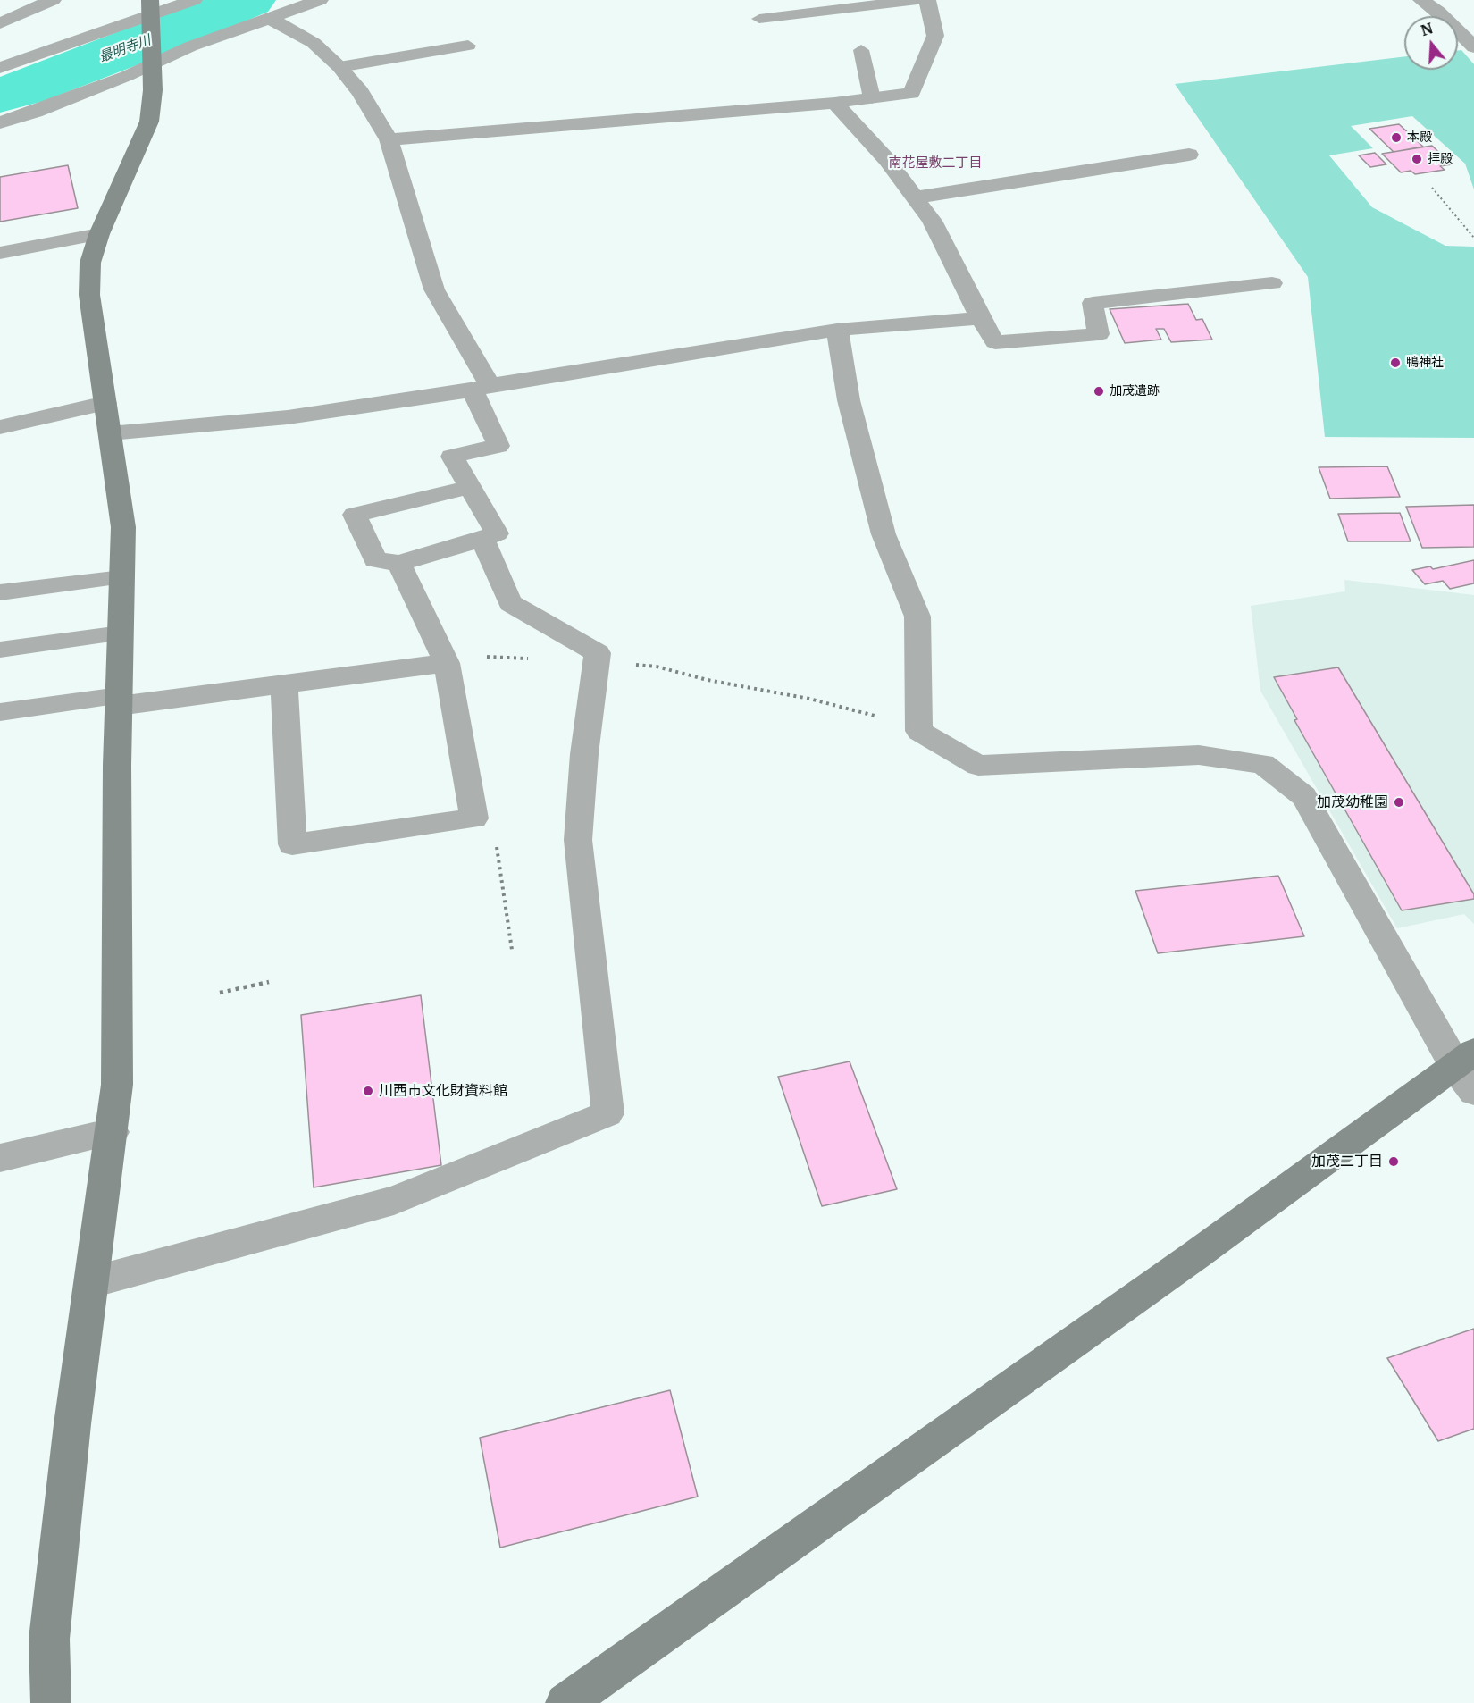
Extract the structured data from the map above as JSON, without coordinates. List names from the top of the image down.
{
  "districts": ["南花屋敷二丁目"],
  "water": ["最明寺川"],
  "places": [
    "本殿",
    "拝殿",
    "鴨神社",
    "加茂遺跡",
    "加茂幼稚園",
    "川西市文化財資料館",
    "加茂二丁目"
  ],
  "north": "top"
}
